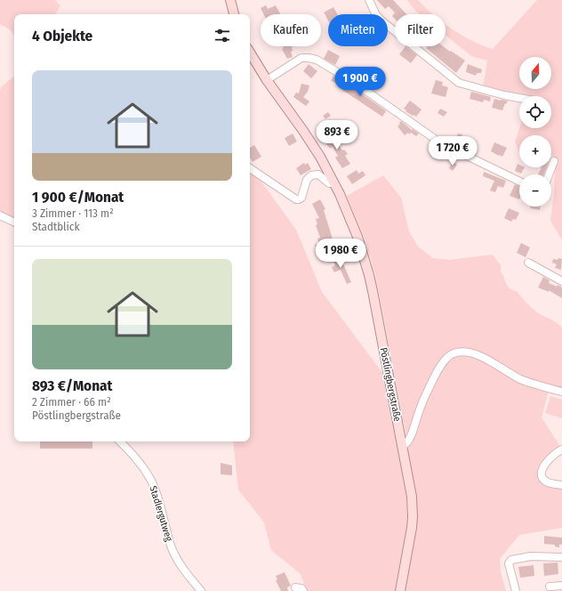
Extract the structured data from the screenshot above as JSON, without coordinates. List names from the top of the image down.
{
  "streets": {
    "main road": ["Pöstlingbergstraße"],
    "street": ["Stadlergutweg"]
  },
  "north": "top",
  "page": {
    "chip": ["Kaufen", "Mieten", "Filter"],
    "heading": "4 Objekte",
    "map_buttons": ["+", "−"],
    "list": [
      {
        "name": "1 900 €/Monat",
        "note": "3 Zimmer · 113 m² · Stadtblick"
      },
      {
        "name": "893 €/Monat",
        "note": "2 Zimmer · 66 m² · Pöstlingbergstraße"
      }
    ],
    "price": [
      "1 900 €",
      "893 €",
      "1 720 €",
      "1 980 €"
    ]
  }
}
